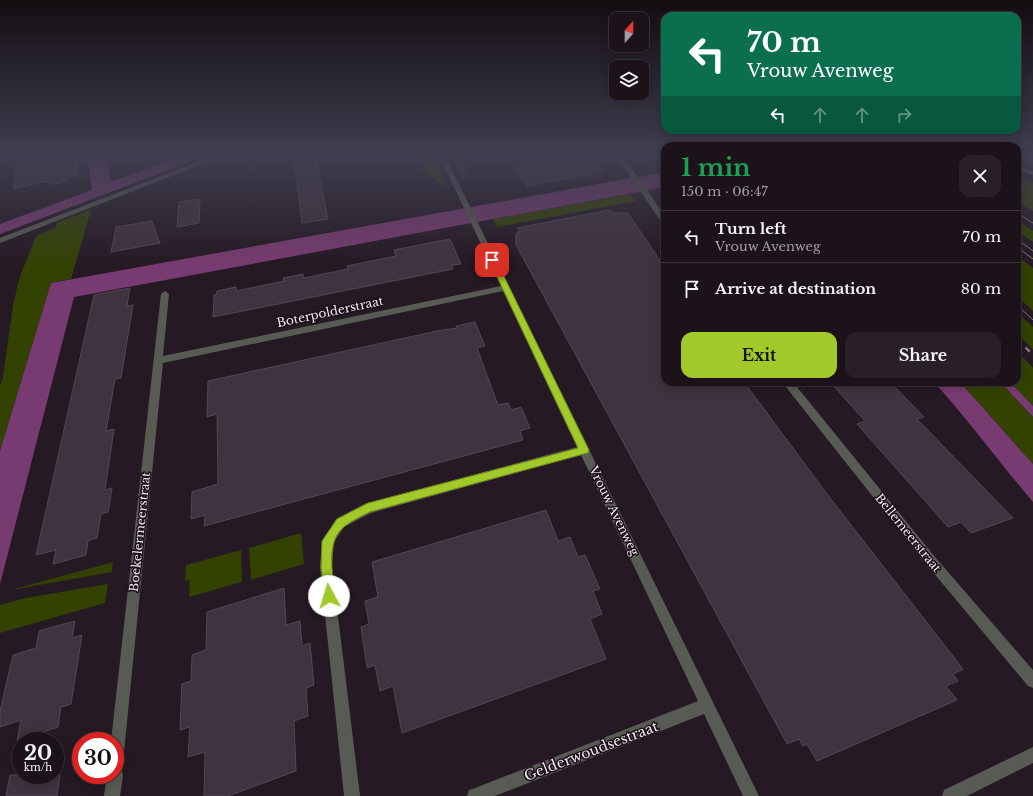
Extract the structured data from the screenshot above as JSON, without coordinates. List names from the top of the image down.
{
  "streets": {
    "street": [
      "Boterpolderstraat",
      "Vrouw Avenweg",
      "Boekelermeerstraat",
      "Bellemeerstraat",
      "Gelderwoudsestraat"
    ]
  },
  "crossings": [
    ["Boterpolderstraat", "Vrouw Avenweg"],
    ["Boterpolderstraat", "Boekelermeerstraat"],
    ["Vrouw Avenweg", "Gelderwoudsestraat"]
  ],
  "north": "top",
  "page": {
    "turn": ["70 m", "Vrouw Avenweg"],
    "heading": ["1 min", "150 m · 06:47"],
    "list": [
      {
        "name": "Turn left",
        "note": "Vrouw Avenweg",
        "value": "70 m"
      },
      {
        "name": "Arrive at destination",
        "value": "80 m"
      }
    ],
    "buttons": ["Exit", "Share"],
    "speed": "20 km/h",
    "limit": "30"
  }
}
